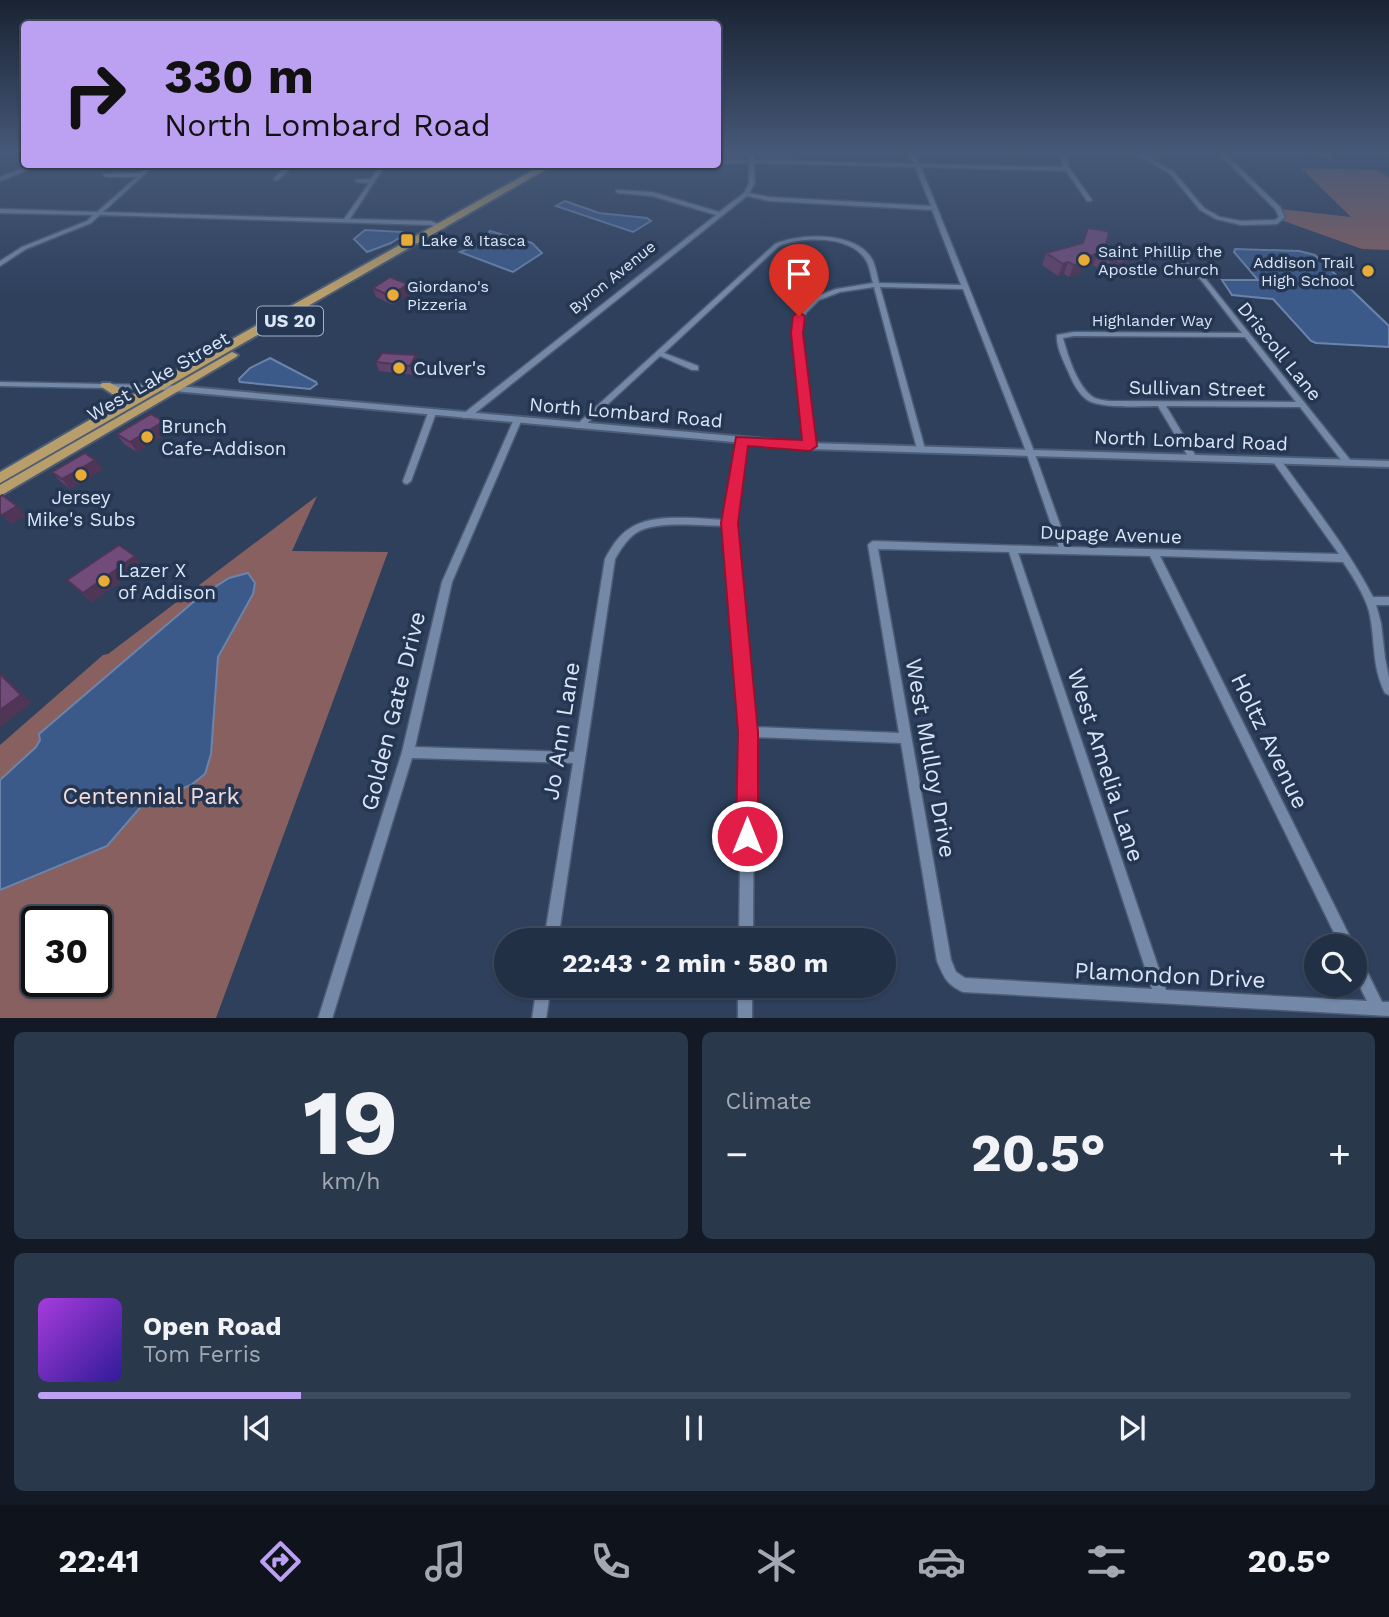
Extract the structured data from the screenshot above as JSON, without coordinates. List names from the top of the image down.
{
  "streets": {
    "main road": ["US 20", "West Lake Street"],
    "street": [
      "Byron Avenue",
      "Highlander Way",
      "Driscoll Lane",
      "Sullivan Street",
      "North Lombard Road",
      "Dupage Avenue",
      "Golden Gate Drive",
      "Jo Ann Lane",
      "Holtz Avenue",
      "West Mulloy Drive",
      "West Amelia Lane",
      "Plamondon Drive"
    ]
  },
  "crossings": [
    ["Byron Avenue", "North Lombard Road"],
    ["Highlander Way", "Driscoll Lane"],
    ["Highlander Way", "Sullivan Street"],
    ["Driscoll Lane", "Sullivan Street"],
    ["Driscoll Lane", "North Lombard Road"],
    ["West Lake Street", "North Lombard Road"],
    ["North Lombard Road", "Golden Gate Drive"],
    ["Dupage Avenue", "Holtz Avenue"],
    ["Dupage Avenue", "West Mulloy Drive"],
    ["Dupage Avenue", "West Amelia Lane"],
    ["West Mulloy Drive", "Plamondon Drive"],
    ["West Amelia Lane", "Plamondon Drive"]
  ],
  "parks": ["Centennial Park"],
  "places": {
    "transit": ["Lake & Itasca"],
    "other": [
      "Saint Phillip the Apostle Church",
      "Addison Trail High School",
      "Giordano's Pizzeria",
      "Culver's",
      "Brunch Cafe-Addison",
      "Jersey Mike's Subs",
      "Lazer X of Addison"
    ]
  },
  "page": {
    "turn": ["330 m", "North Lombard Road"],
    "limit": "30",
    "trip": "22:43 · 2 min · 580 m",
    "tile": [
      ["19", "km/h"],
      "Climate"
    ],
    "heat": ["−", "20.5°", "+"],
    "song": ["Open Road", "Tom Ferris"],
    "tabs": ["22:41", "20.5°"]
  }
}
